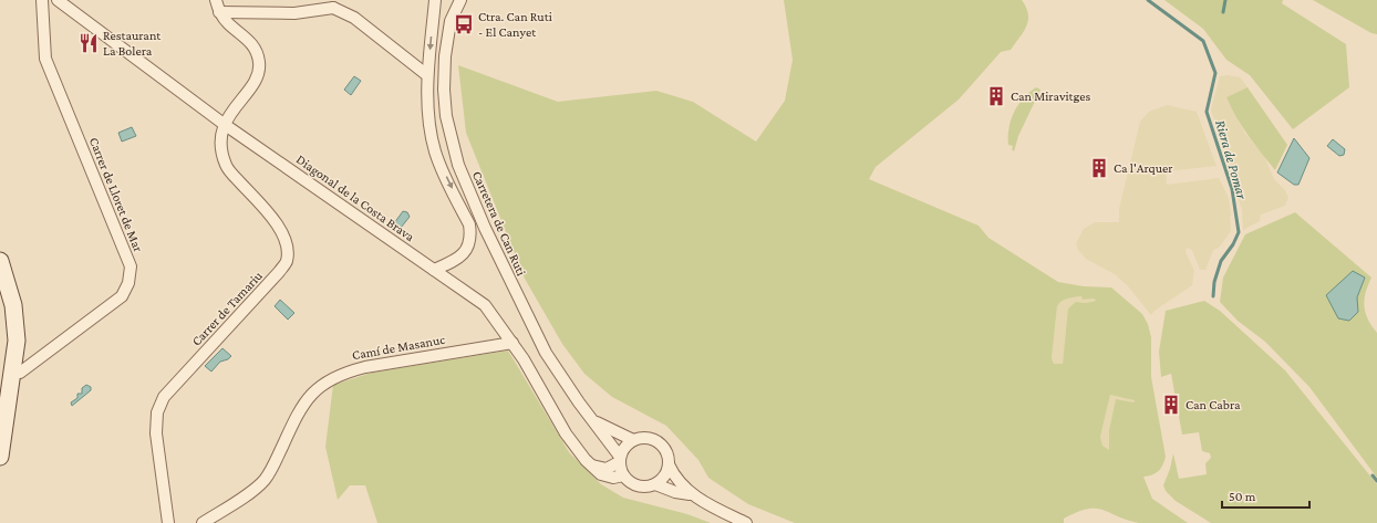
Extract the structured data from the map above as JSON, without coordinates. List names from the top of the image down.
{
  "streets": {
    "street": [
      "Carrer de Lloret de Mar",
      "Diagonal de la Costa Brava",
      "Carretera de Can Ruti",
      "Carrer de Tamariu",
      "Camí de Masanuc"
    ]
  },
  "crossings": [
    ["Diagonal de la Costa Brava", "Carretera de Can Ruti"],
    ["Diagonal de la Costa Brava", "Carrer de Tamariu"],
    ["Diagonal de la Costa Brava", "Camí de Masanuc"]
  ],
  "water": ["Riera de Pomar"],
  "places": {
    "bus stop": ["Ctra. Can Ruti - El Canyet"],
    "restaurant": ["Restaurant La Bolera"],
    "building": ["Can Miravitges", "Ca l'Arquer", "Can Cabra"]
  },
  "scale_bar": "50 m"
}
